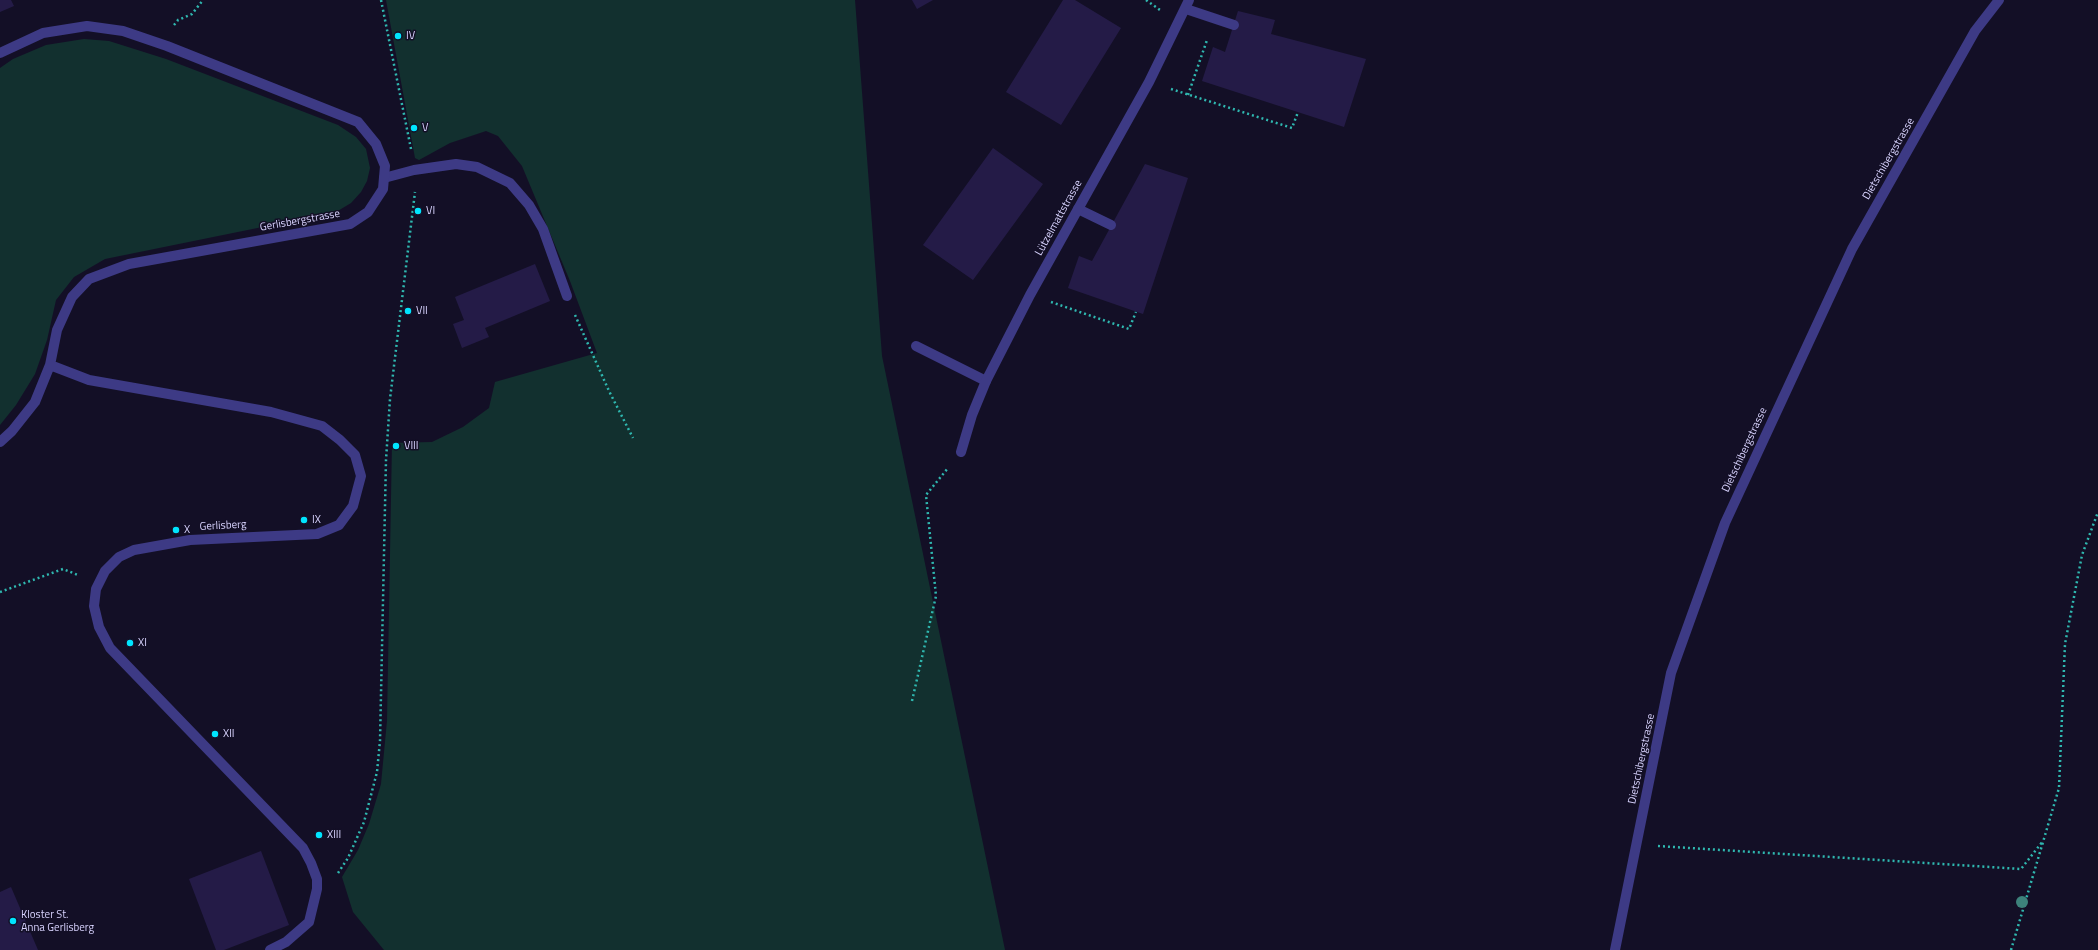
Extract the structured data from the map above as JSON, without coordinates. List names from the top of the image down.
{
  "streets": {
    "street": [
      "Dietschibergstrasse",
      "Lützelmattstrasse",
      "Gerlisbergstrasse",
      "Gerlisberg"
    ]
  },
  "crossings": [
    ["Gerlisbergstrasse", "Gerlisberg"]
  ],
  "places": [
    "IV",
    "V",
    "VI",
    "VII",
    "VIII",
    "IX",
    "X",
    "XI",
    "XII",
    "XIII",
    "Kloster St. Anna Gerlisberg"
  ]
}
